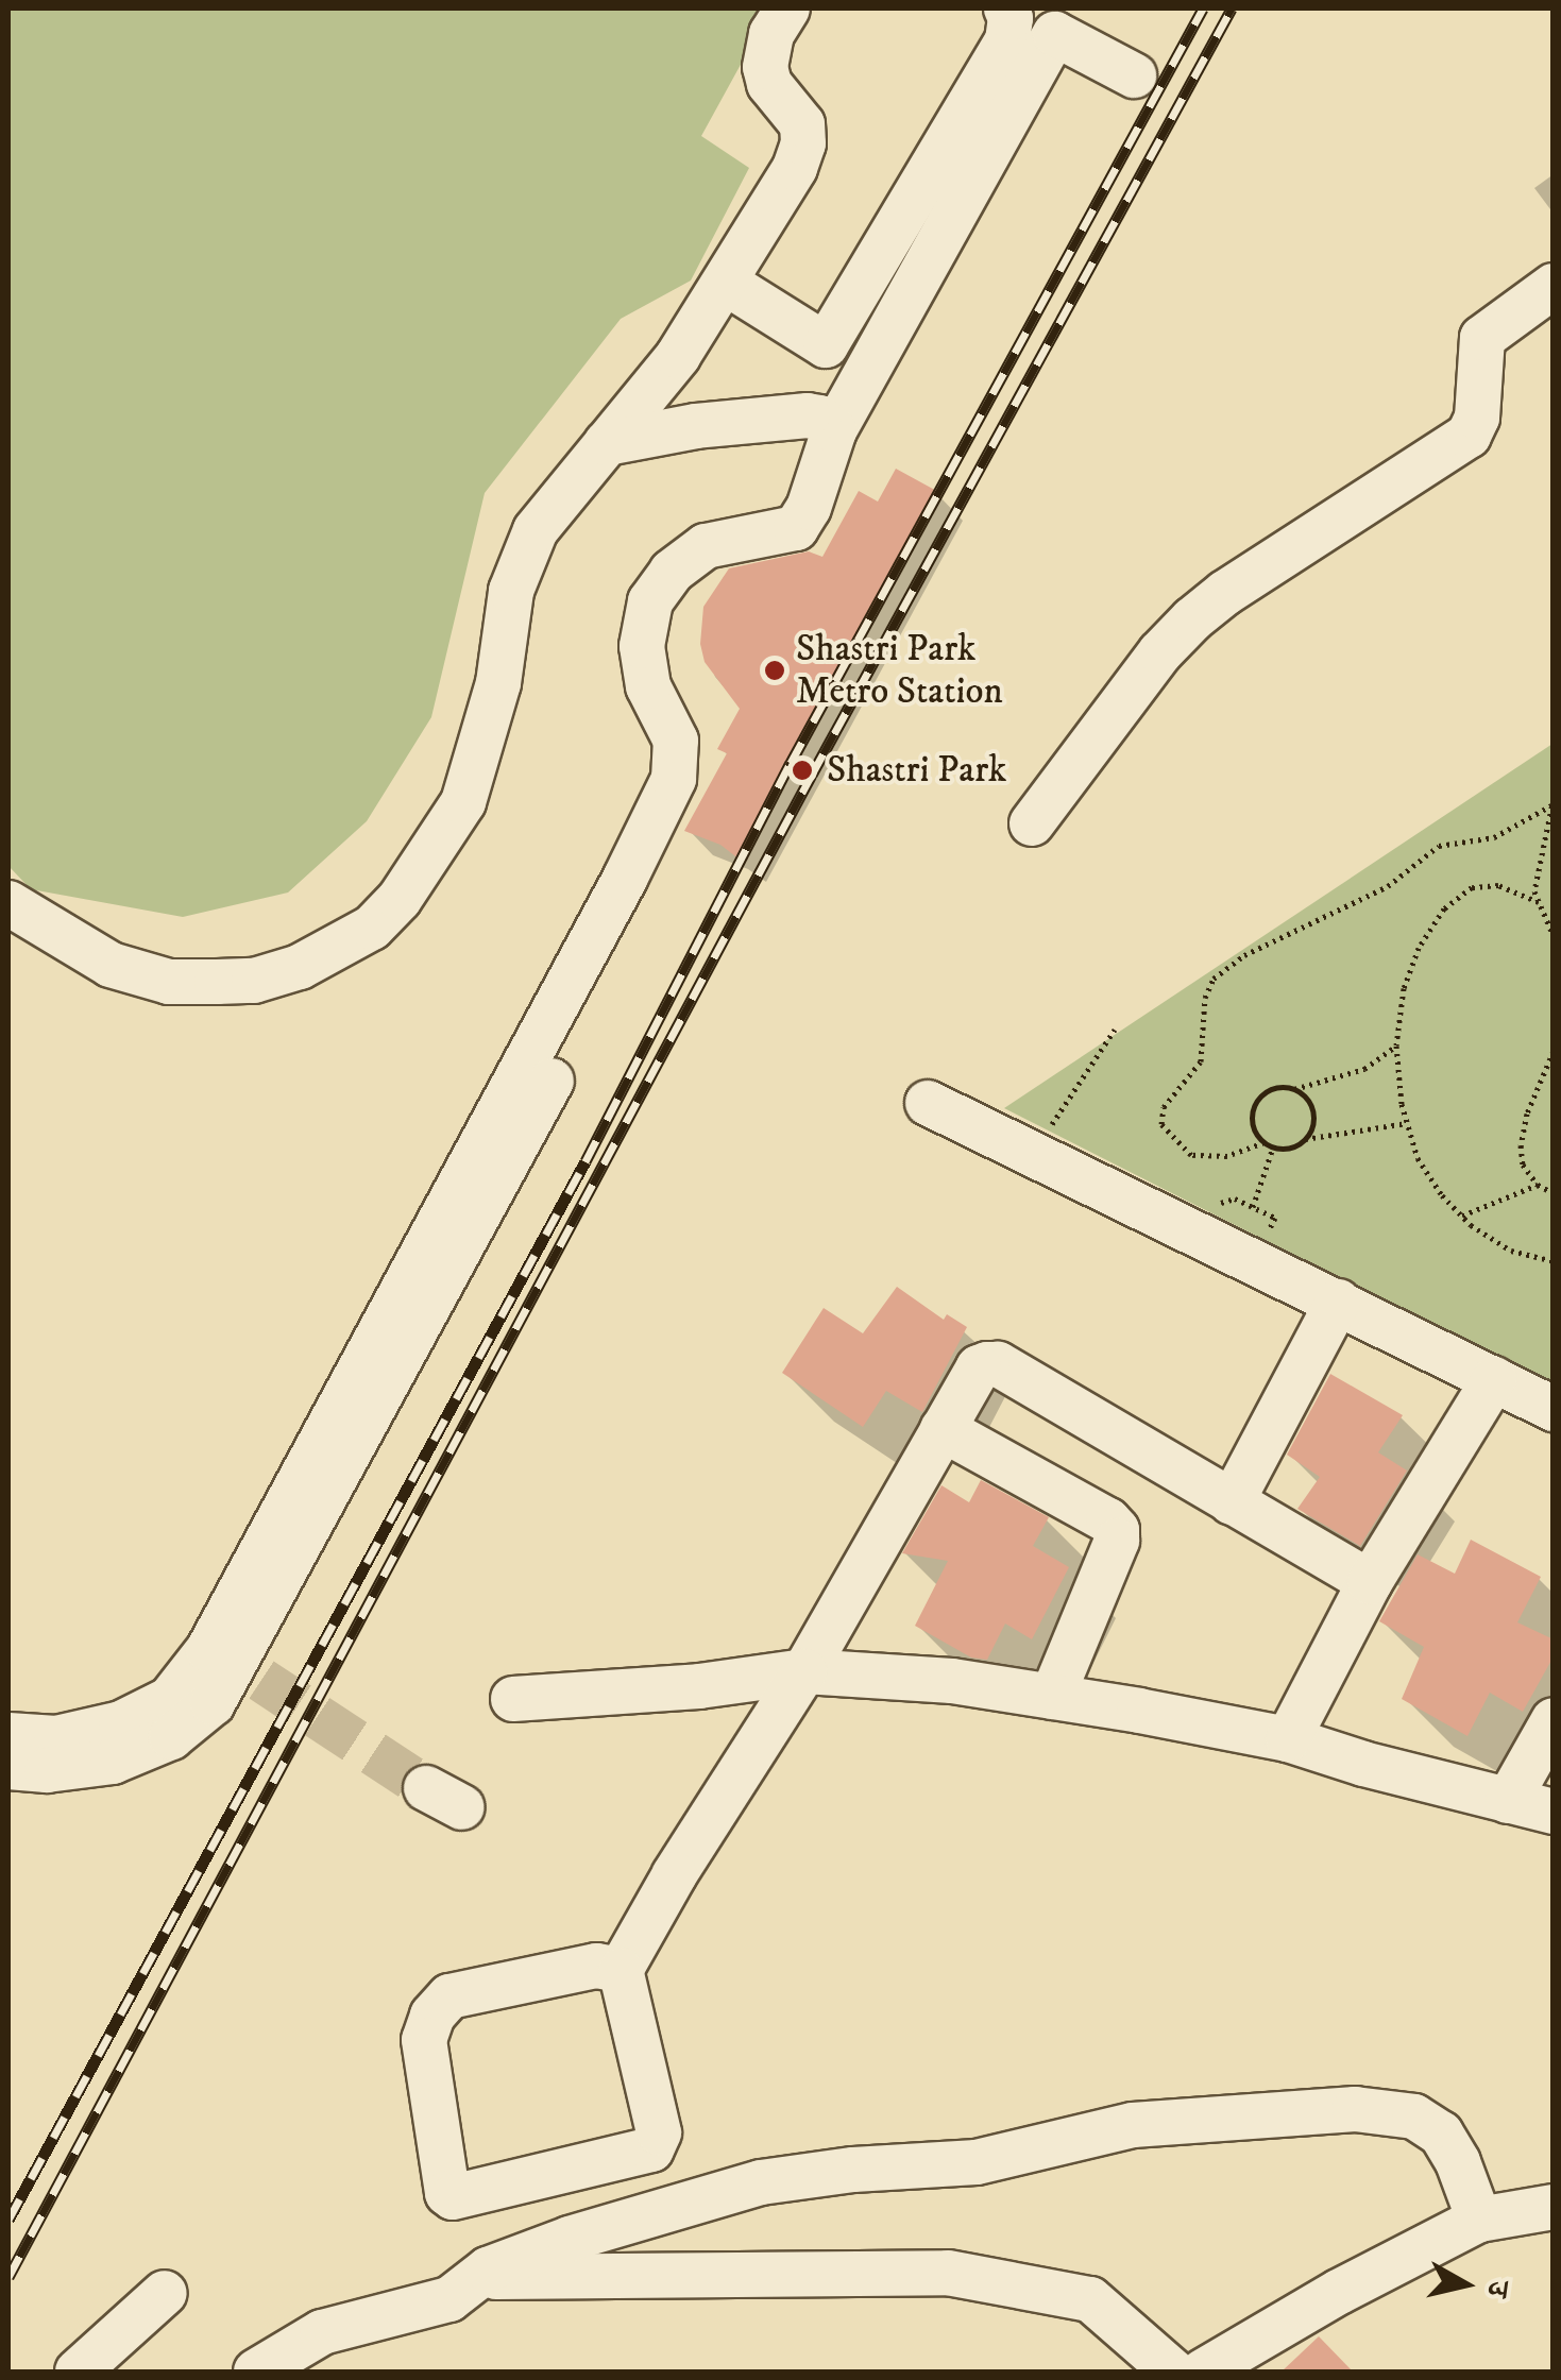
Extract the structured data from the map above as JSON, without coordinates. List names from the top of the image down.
{
  "places": ["Shastri Park Metro Station", "Shastri Park"],
  "north": "right"
}
